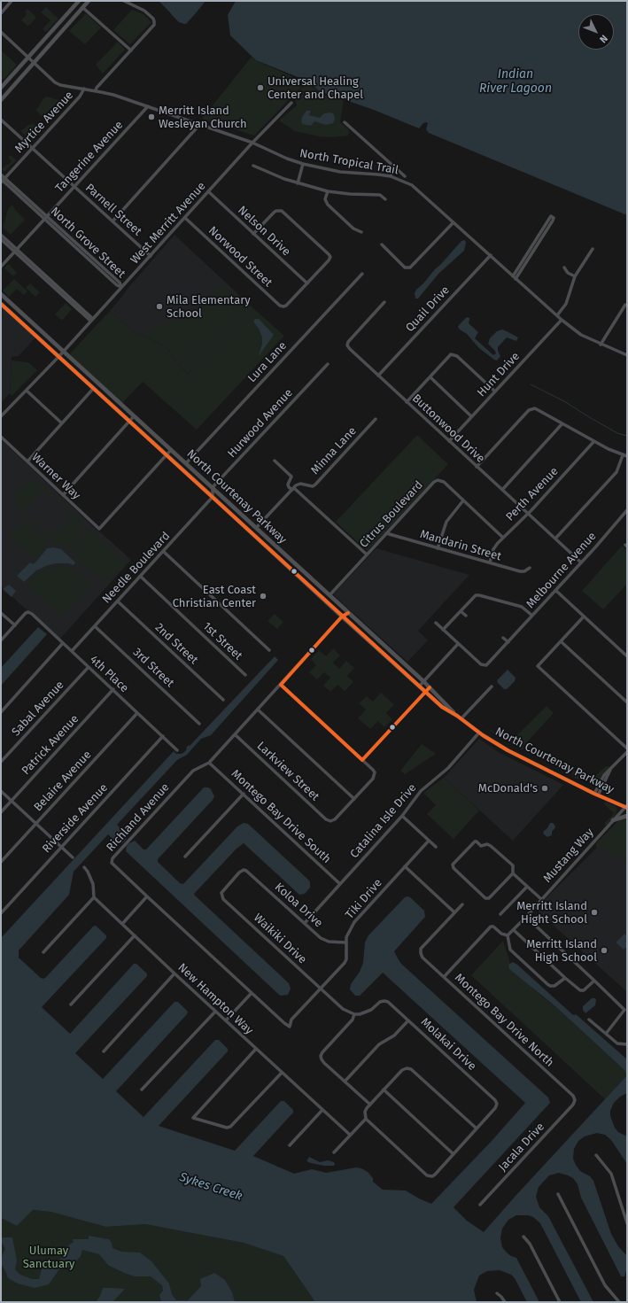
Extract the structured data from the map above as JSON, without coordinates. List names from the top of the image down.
{
  "streets": {
    "main road": ["North Courtenay Parkway"],
    "street": [
      "Myrtice Avenue",
      "Tangerine Avenue",
      "North Tropical Trail",
      "Parnell Street",
      "West Merritt Avenue",
      "Nelson Drive",
      "North Grove Street",
      "Norwood Street",
      "Quail Drive",
      "Lura Lane",
      "Hunt Drive",
      "Hurwood Avenue",
      "Buttonwood Drive",
      "Minna Lane",
      "Warner Way",
      "Perth Avenue",
      "Citrus Boulevard",
      "Mandarin Street",
      "Needle Boulevard",
      "Melbourne Avenue",
      "1st Street",
      "2nd Street",
      "3rd Street",
      "4th Place",
      "Sabal Avenue",
      "Patrick Avenue",
      "Larkview Street",
      "Belaire Avenue",
      "Montego Bay Drive South",
      "Richland Avenue",
      "Riverside Avenue",
      "Catalina Isle Drive",
      "Mustang Way",
      "Tiki Drive",
      "Koloa Drive",
      "Waikiki Drive",
      "New Hampton Way",
      "Montego Bay Drive North",
      "Molakai Drive",
      "Jacala Drive"
    ]
  },
  "crossings": [
    ["Myrtice Avenue", "North Tropical Trail"],
    ["Myrtice Avenue", "Parnell Street"],
    ["Myrtice Avenue", "North Grove Street"],
    ["Tangerine Avenue", "North Tropical Trail"],
    ["Tangerine Avenue", "Parnell Street"],
    ["Tangerine Avenue", "North Grove Street"],
    ["North Tropical Trail", "West Merritt Avenue"],
    ["North Tropical Trail", "Quail Drive"],
    ["North Tropical Trail", "Hunt Drive"],
    ["Parnell Street", "West Merritt Avenue"],
    ["West Merritt Avenue", "Nelson Drive"],
    ["West Merritt Avenue", "North Grove Street"],
    ["West Merritt Avenue", "Norwood Street"],
    ["West Merritt Avenue", "North Courtenay Parkway"],
    ["Nelson Drive", "Norwood Street"],
    ["Quail Drive", "Buttonwood Drive"],
    ["Lura Lane", "North Courtenay Parkway"],
    ["Hunt Drive", "Buttonwood Drive"],
    ["Hurwood Avenue", "North Courtenay Parkway"],
    ["Buttonwood Drive", "Perth Avenue"],
    ["Buttonwood Drive", "Melbourne Avenue"],
    ["Warner Way", "North Courtenay Parkway"],
    ["Perth Avenue", "Citrus Boulevard"],
    ["Perth Avenue", "Mandarin Street"],
    ["North Courtenay Parkway", "Citrus Boulevard"],
    ["North Courtenay Parkway", "Needle Boulevard"],
    ["North Courtenay Parkway", "Richland Avenue"],
    ["North Courtenay Parkway", "Catalina Isle Drive"],
    ["North Courtenay Parkway", "Mustang Way"],
    ["Citrus Boulevard", "Mandarin Street"],
    ["Needle Boulevard", "1st Street"],
    ["Needle Boulevard", "2nd Street"],
    ["Needle Boulevard", "3rd Street"],
    ["Needle Boulevard", "4th Place"],
    ["4th Place", "Sabal Avenue"],
    ["4th Place", "Patrick Avenue"],
    ["4th Place", "Belaire Avenue"],
    ["4th Place", "Riverside Avenue"],
    ["Larkview Street", "Richland Avenue"],
    ["Montego Bay Drive South", "Richland Avenue"],
    ["Montego Bay Drive South", "Catalina Isle Drive"],
    ["Richland Avenue", "Tiki Drive"],
    ["Catalina Isle Drive", "Koloa Drive"],
    ["Tiki Drive", "Koloa Drive"],
    ["Tiki Drive", "Waikiki Drive"],
    ["Koloa Drive", "Waikiki Drive"],
    ["Waikiki Drive", "Molakai Drive"],
    ["Montego Bay Drive North", "Jacala Drive"]
  ],
  "water": ["Indian River Lagoon", "Sykes Creek"],
  "parks": ["Ulumay Sanctuary"],
  "places": [
    "Universal Healing Center and Chapel",
    "Merritt Island Wesleyan Church",
    "Mila Elementary School",
    "East Coast Christian Center",
    "McDonald's",
    "Merritt Island Hight School",
    "Merritt Island High School"
  ],
  "north": "bottom right"
}
